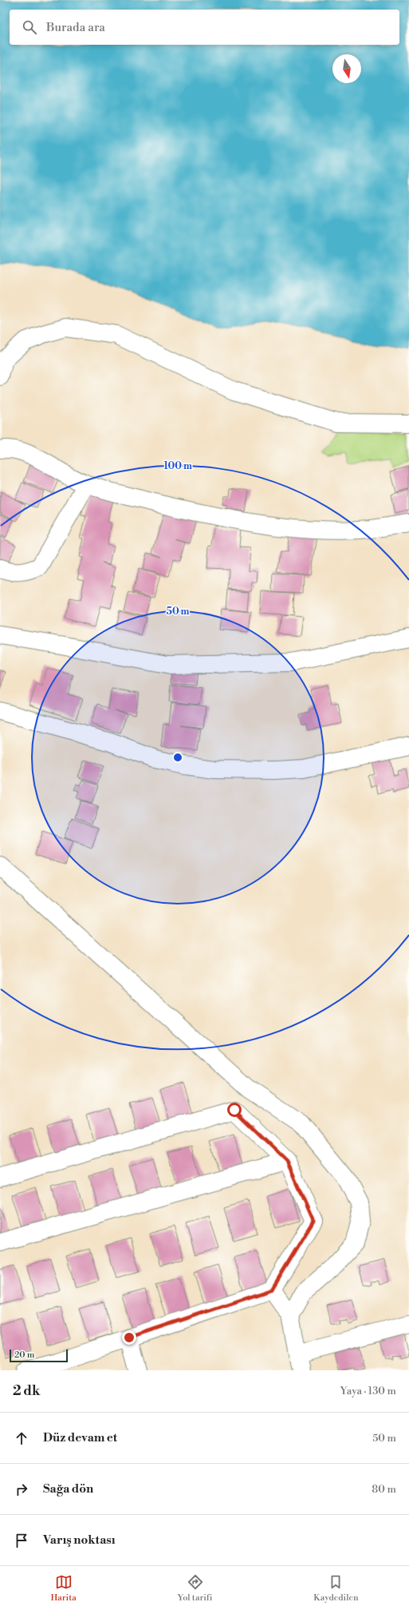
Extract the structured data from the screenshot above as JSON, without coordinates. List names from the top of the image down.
{
  "scale_bar": "20 m",
  "north": "bottom",
  "page": {
    "search": "Burada ara",
    "scale": "20 m",
    "heading": ["2 dk", "Yaya · 130 m"],
    "list": [
      ["Düz devam et", "50 m"],
      ["Sağa dön", "80 m"],
      "Varış noktası"
    ],
    "nav": ["Harita", "Yol tarifi", "Kaydedilen"]
  },
  "rings": ["100 m", "50 m"]
}
